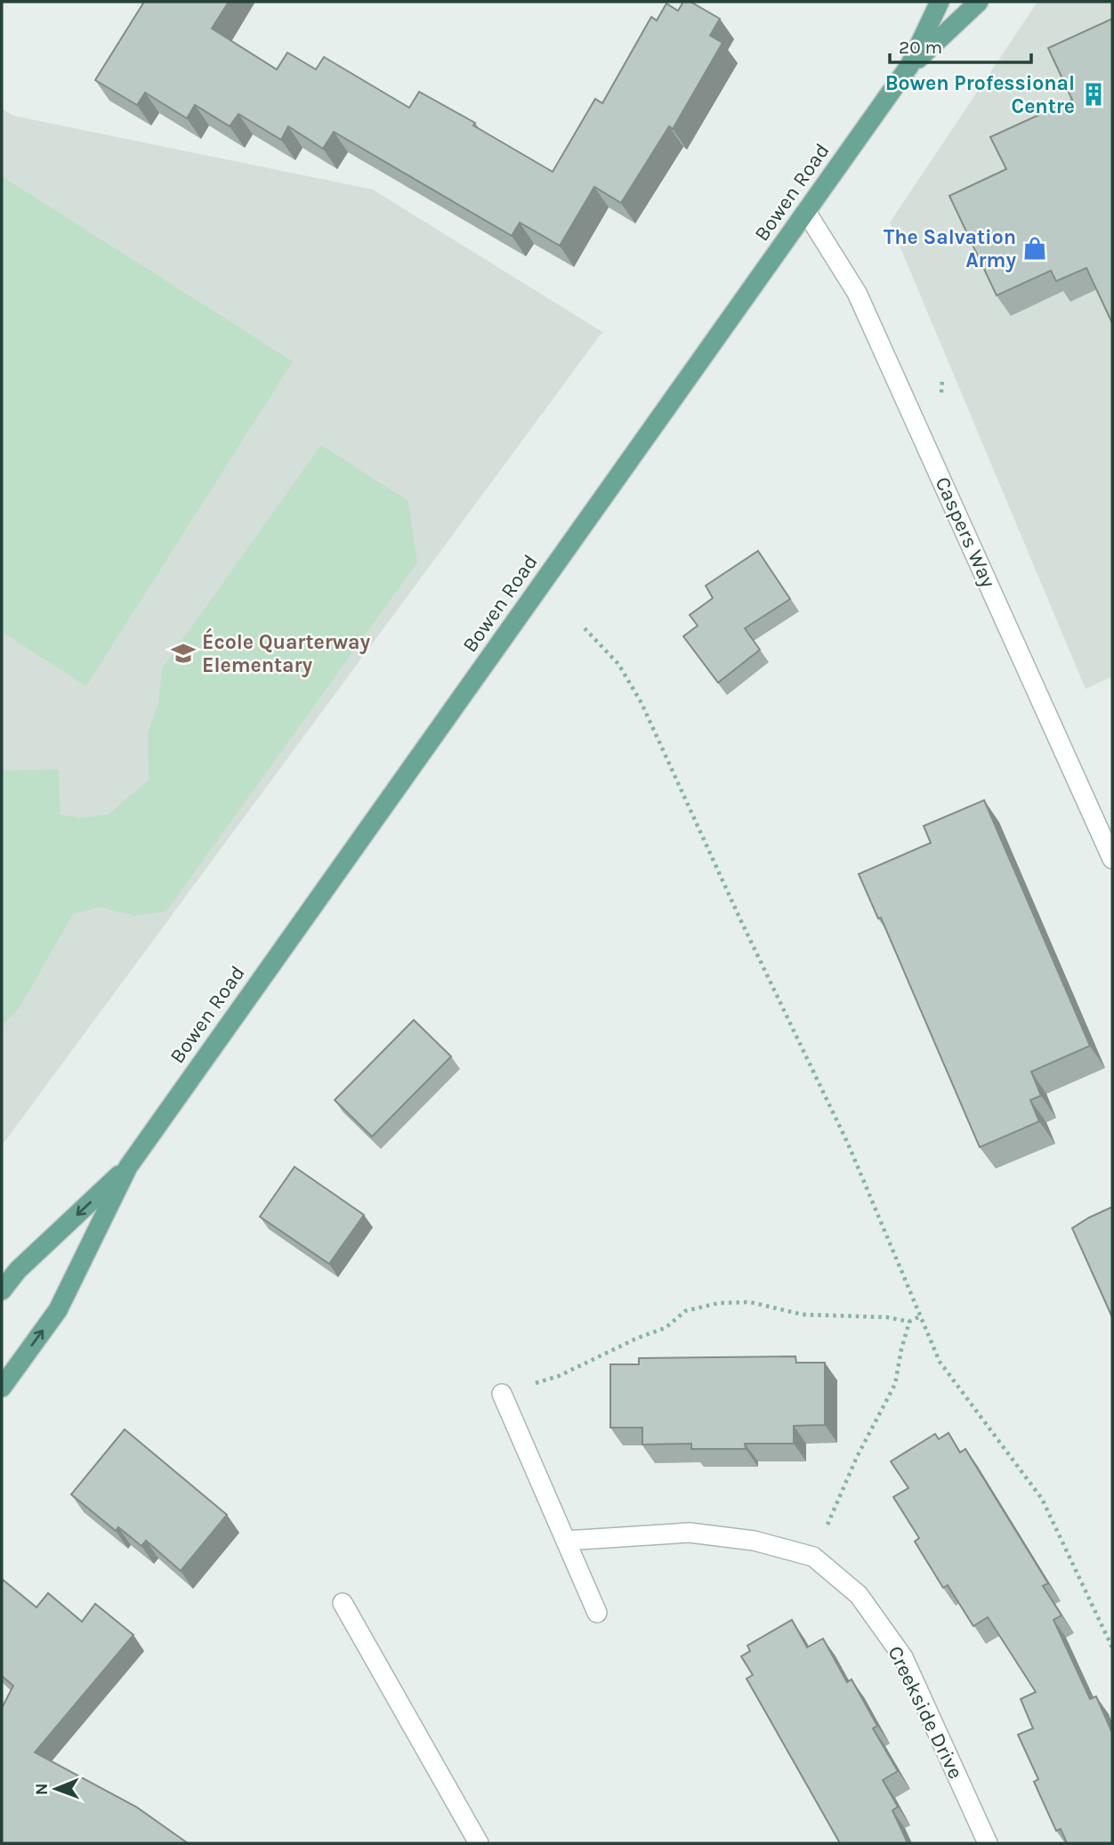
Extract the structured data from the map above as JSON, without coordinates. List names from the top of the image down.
{
  "streets": {
    "main road": ["Bowen Road"],
    "street": ["Caspers Way", "Creekside Drive"]
  },
  "crossings": [
    ["Bowen Road", "Caspers Way"]
  ],
  "places": {
    "building": ["Bowen Professional Centre"],
    "shop": ["The Salvation Army"],
    "school or university": ["École Quarterway Elementary"]
  },
  "scale_bar": "20 m",
  "north": "left"
}
